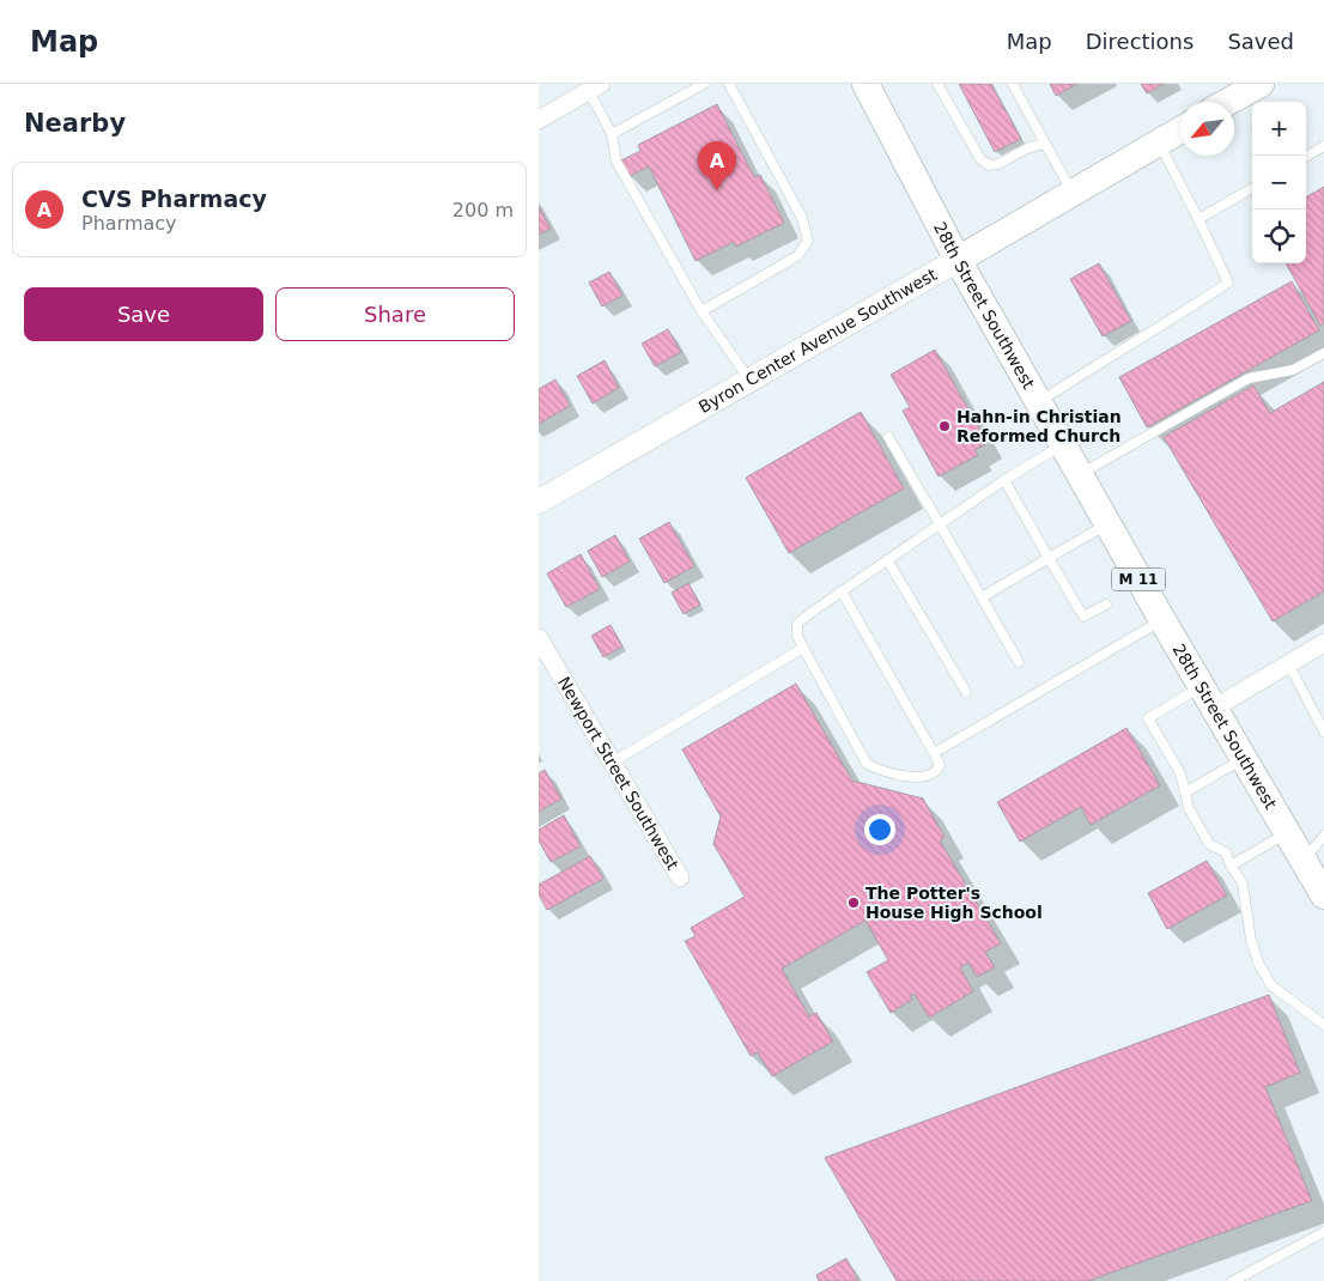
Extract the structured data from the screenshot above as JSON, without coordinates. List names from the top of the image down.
{
  "streets": {
    "main road": ["28th Street Southwest", "Byron Center Avenue Southwest", "M 11"],
    "street": ["Newport Street Southwest"]
  },
  "crossings": [
    ["28th Street Southwest", "Byron Center Avenue Southwest"]
  ],
  "places": ["Hahn-in Christian Reformed Church", "The Potter's House High School"],
  "north": "bottom left",
  "page": {
    "header": "Map",
    "nav": ["Map", "Directions", "Saved"],
    "heading": "Nearby",
    "map_buttons": ["+", "−"],
    "pins": "A",
    "list": [
      {
        "mark": "A",
        "name": "CVS Pharmacy",
        "note": "Pharmacy",
        "value": "200 m"
      }
    ],
    "buttons": ["Save", "Share"]
  }
}
